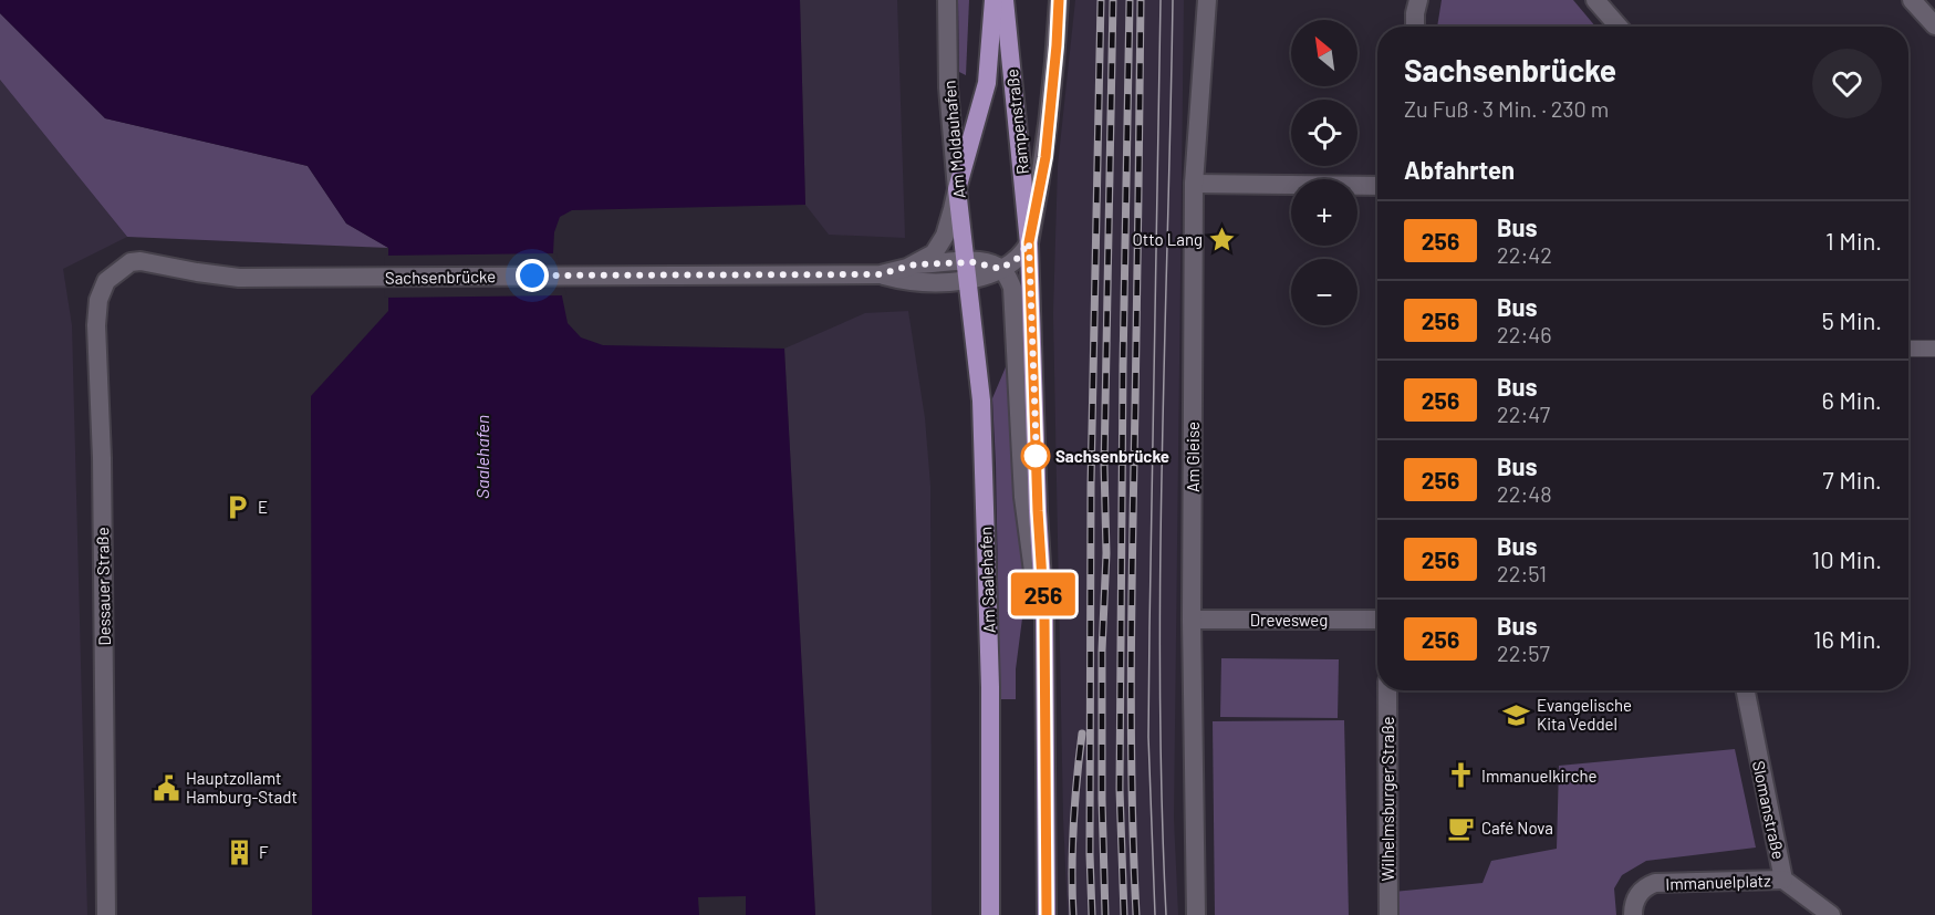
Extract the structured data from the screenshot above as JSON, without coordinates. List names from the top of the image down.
{
  "streets": {
    "main road": ["Rampenstraße", "Am Moldauhafen", "Am Saalehafen"],
    "street": [
      "Sachsenbrücke",
      "Am Gleise",
      "Dessauer Straße",
      "Drevesweg",
      "Wilhelmsburger Straße",
      "Slomanstraße",
      "Immanuelplatz"
    ]
  },
  "crossings": [
    ["Rampenstraße", "Am Moldauhafen"],
    ["Rampenstraße", "Sachsenbrücke"],
    ["Am Moldauhafen", "Sachsenbrücke"],
    ["Am Moldauhafen", "Am Saalehafen"],
    ["Sachsenbrücke", "Am Saalehafen"],
    ["Sachsenbrücke", "Dessauer Straße"],
    ["Am Gleise", "Drevesweg"],
    ["Slomanstraße", "Immanuelplatz"]
  ],
  "water": ["Saalehafen"],
  "places": {
    "place": ["Otto Lang"],
    "other": ["Sachsenbrücke"],
    "parking": ["E"],
    "school or university": ["Evangelische Kita Veddel"],
    "church": ["Immanuelkirche"],
    "public building": ["Hauptzollamt Hamburg-Stadt"],
    "cafe": ["Café Nova"],
    "building": ["F"]
  },
  "lines": ["bus line 256"],
  "north": "top left",
  "page": {
    "on_map": "256",
    "map_buttons": ["+", "−"],
    "heading": [
      ["Sachsenbrücke", "Zu Fuß · 3 Min. · 230 m"],
      "Abfahrten"
    ],
    "list": [
      {
        "mark": "256",
        "name": "Bus",
        "note": "22:42",
        "value": "1 Min."
      },
      {
        "mark": "256",
        "name": "Bus",
        "note": "22:46",
        "value": "5 Min."
      },
      {
        "mark": "256",
        "name": "Bus",
        "note": "22:47",
        "value": "6 Min."
      },
      {
        "mark": "256",
        "name": "Bus",
        "note": "22:48",
        "value": "7 Min."
      },
      {
        "mark": "256",
        "name": "Bus",
        "note": "22:51",
        "value": "10 Min."
      },
      {
        "mark": "256",
        "name": "Bus",
        "note": "22:57",
        "value": "16 Min."
      }
    ]
  }
}
